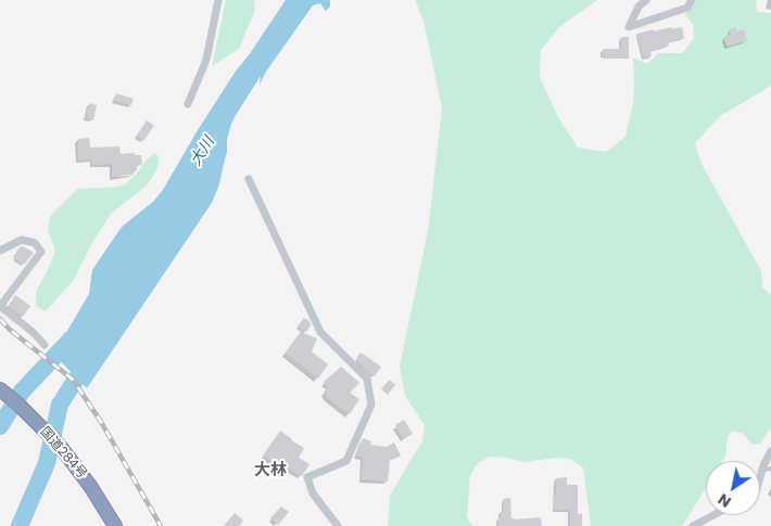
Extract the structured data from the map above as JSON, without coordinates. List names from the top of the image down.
{
  "streets": {
    "highway": ["国道284号"]
  },
  "districts": ["大林"],
  "water": ["大川"],
  "north": "bottom left"
}
